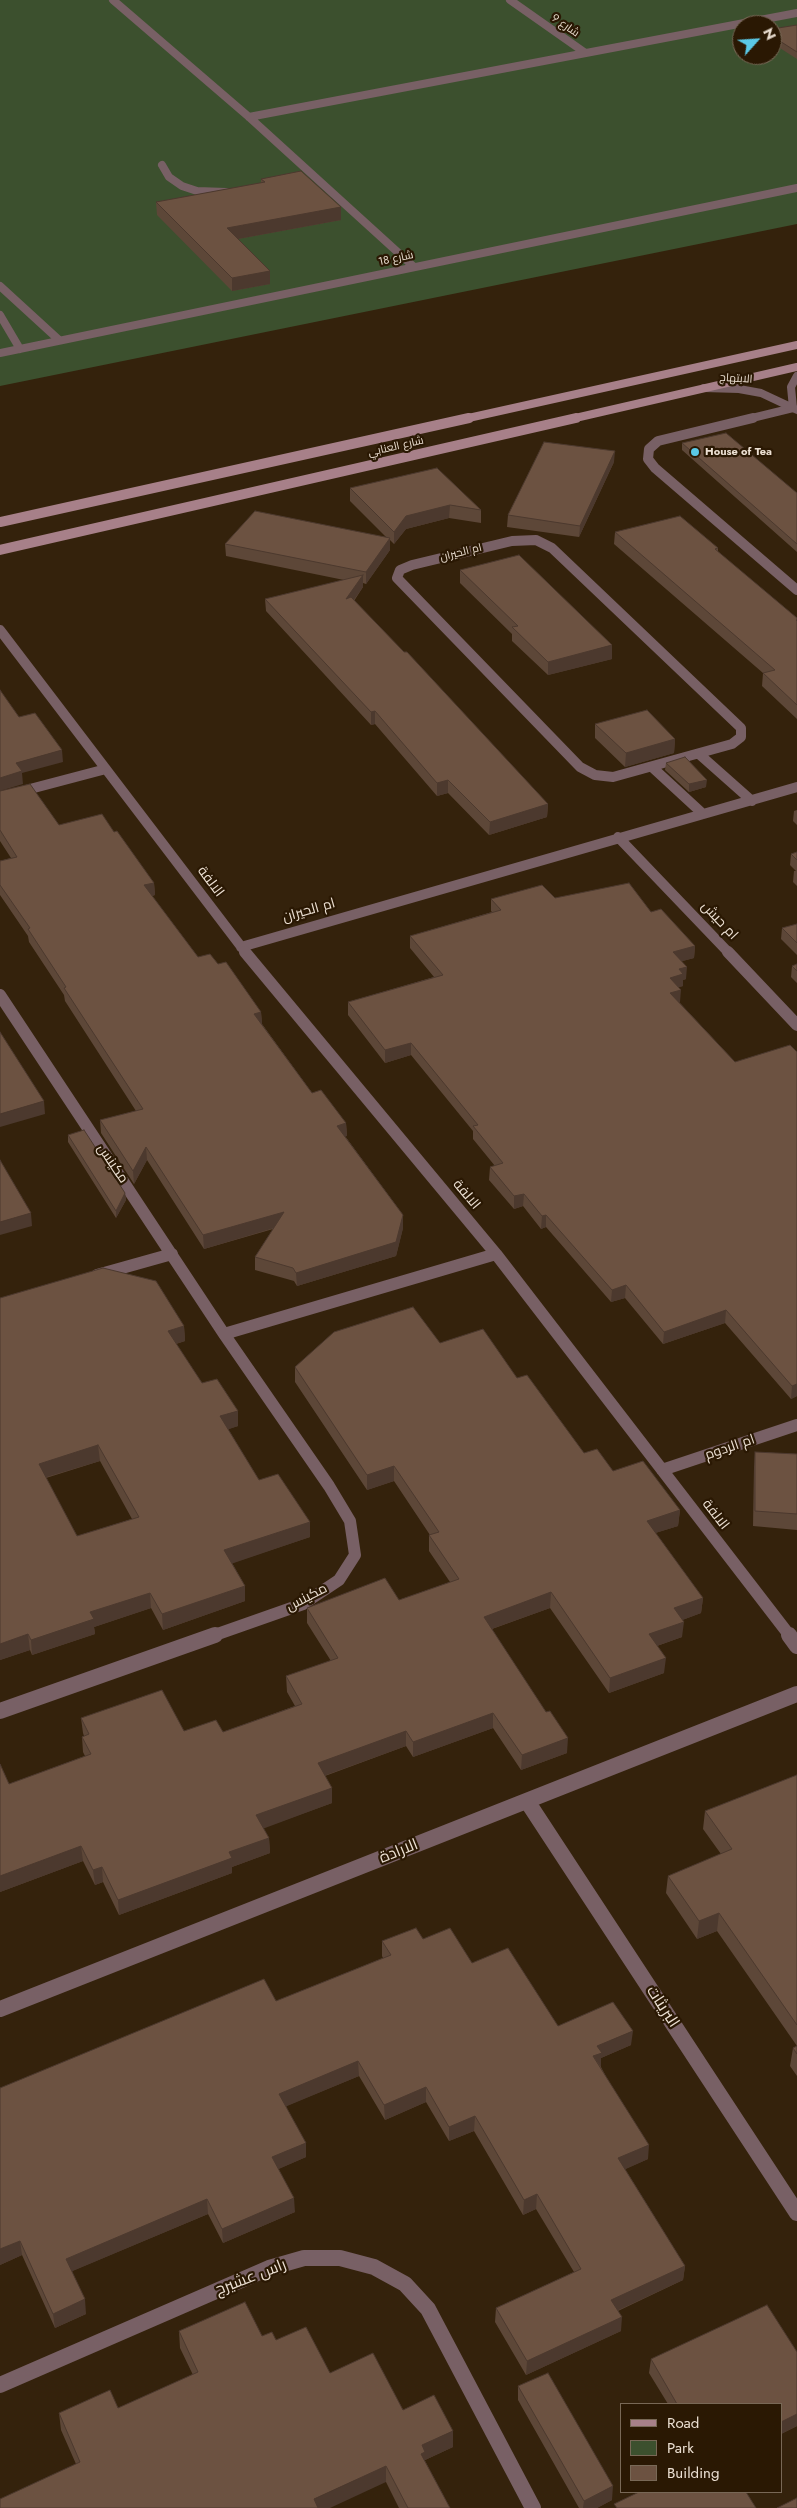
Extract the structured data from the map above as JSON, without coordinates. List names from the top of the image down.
{
  "streets": {
    "street": [
      "شارع 9",
      "شارع 18",
      "الابتهاج",
      "شارع العنابي",
      "ام الحيران",
      "الالفة",
      "ام حيش",
      "مكينس",
      "ام الردوم",
      "الارادة",
      "البريثات",
      "راس عشيرج"
    ]
  },
  "crossings": [
    ["الابتهاج", "شارع العنابي"],
    ["ام الحيران", "الالفة"],
    ["ام الحيران", "ام حيش"],
    ["الالفة", "ام الردوم"],
    ["الارادة", "البريثات"]
  ],
  "places": ["House of Tea"],
  "legend": ["Road", "Park", "Building"],
  "north": "top right"
}
